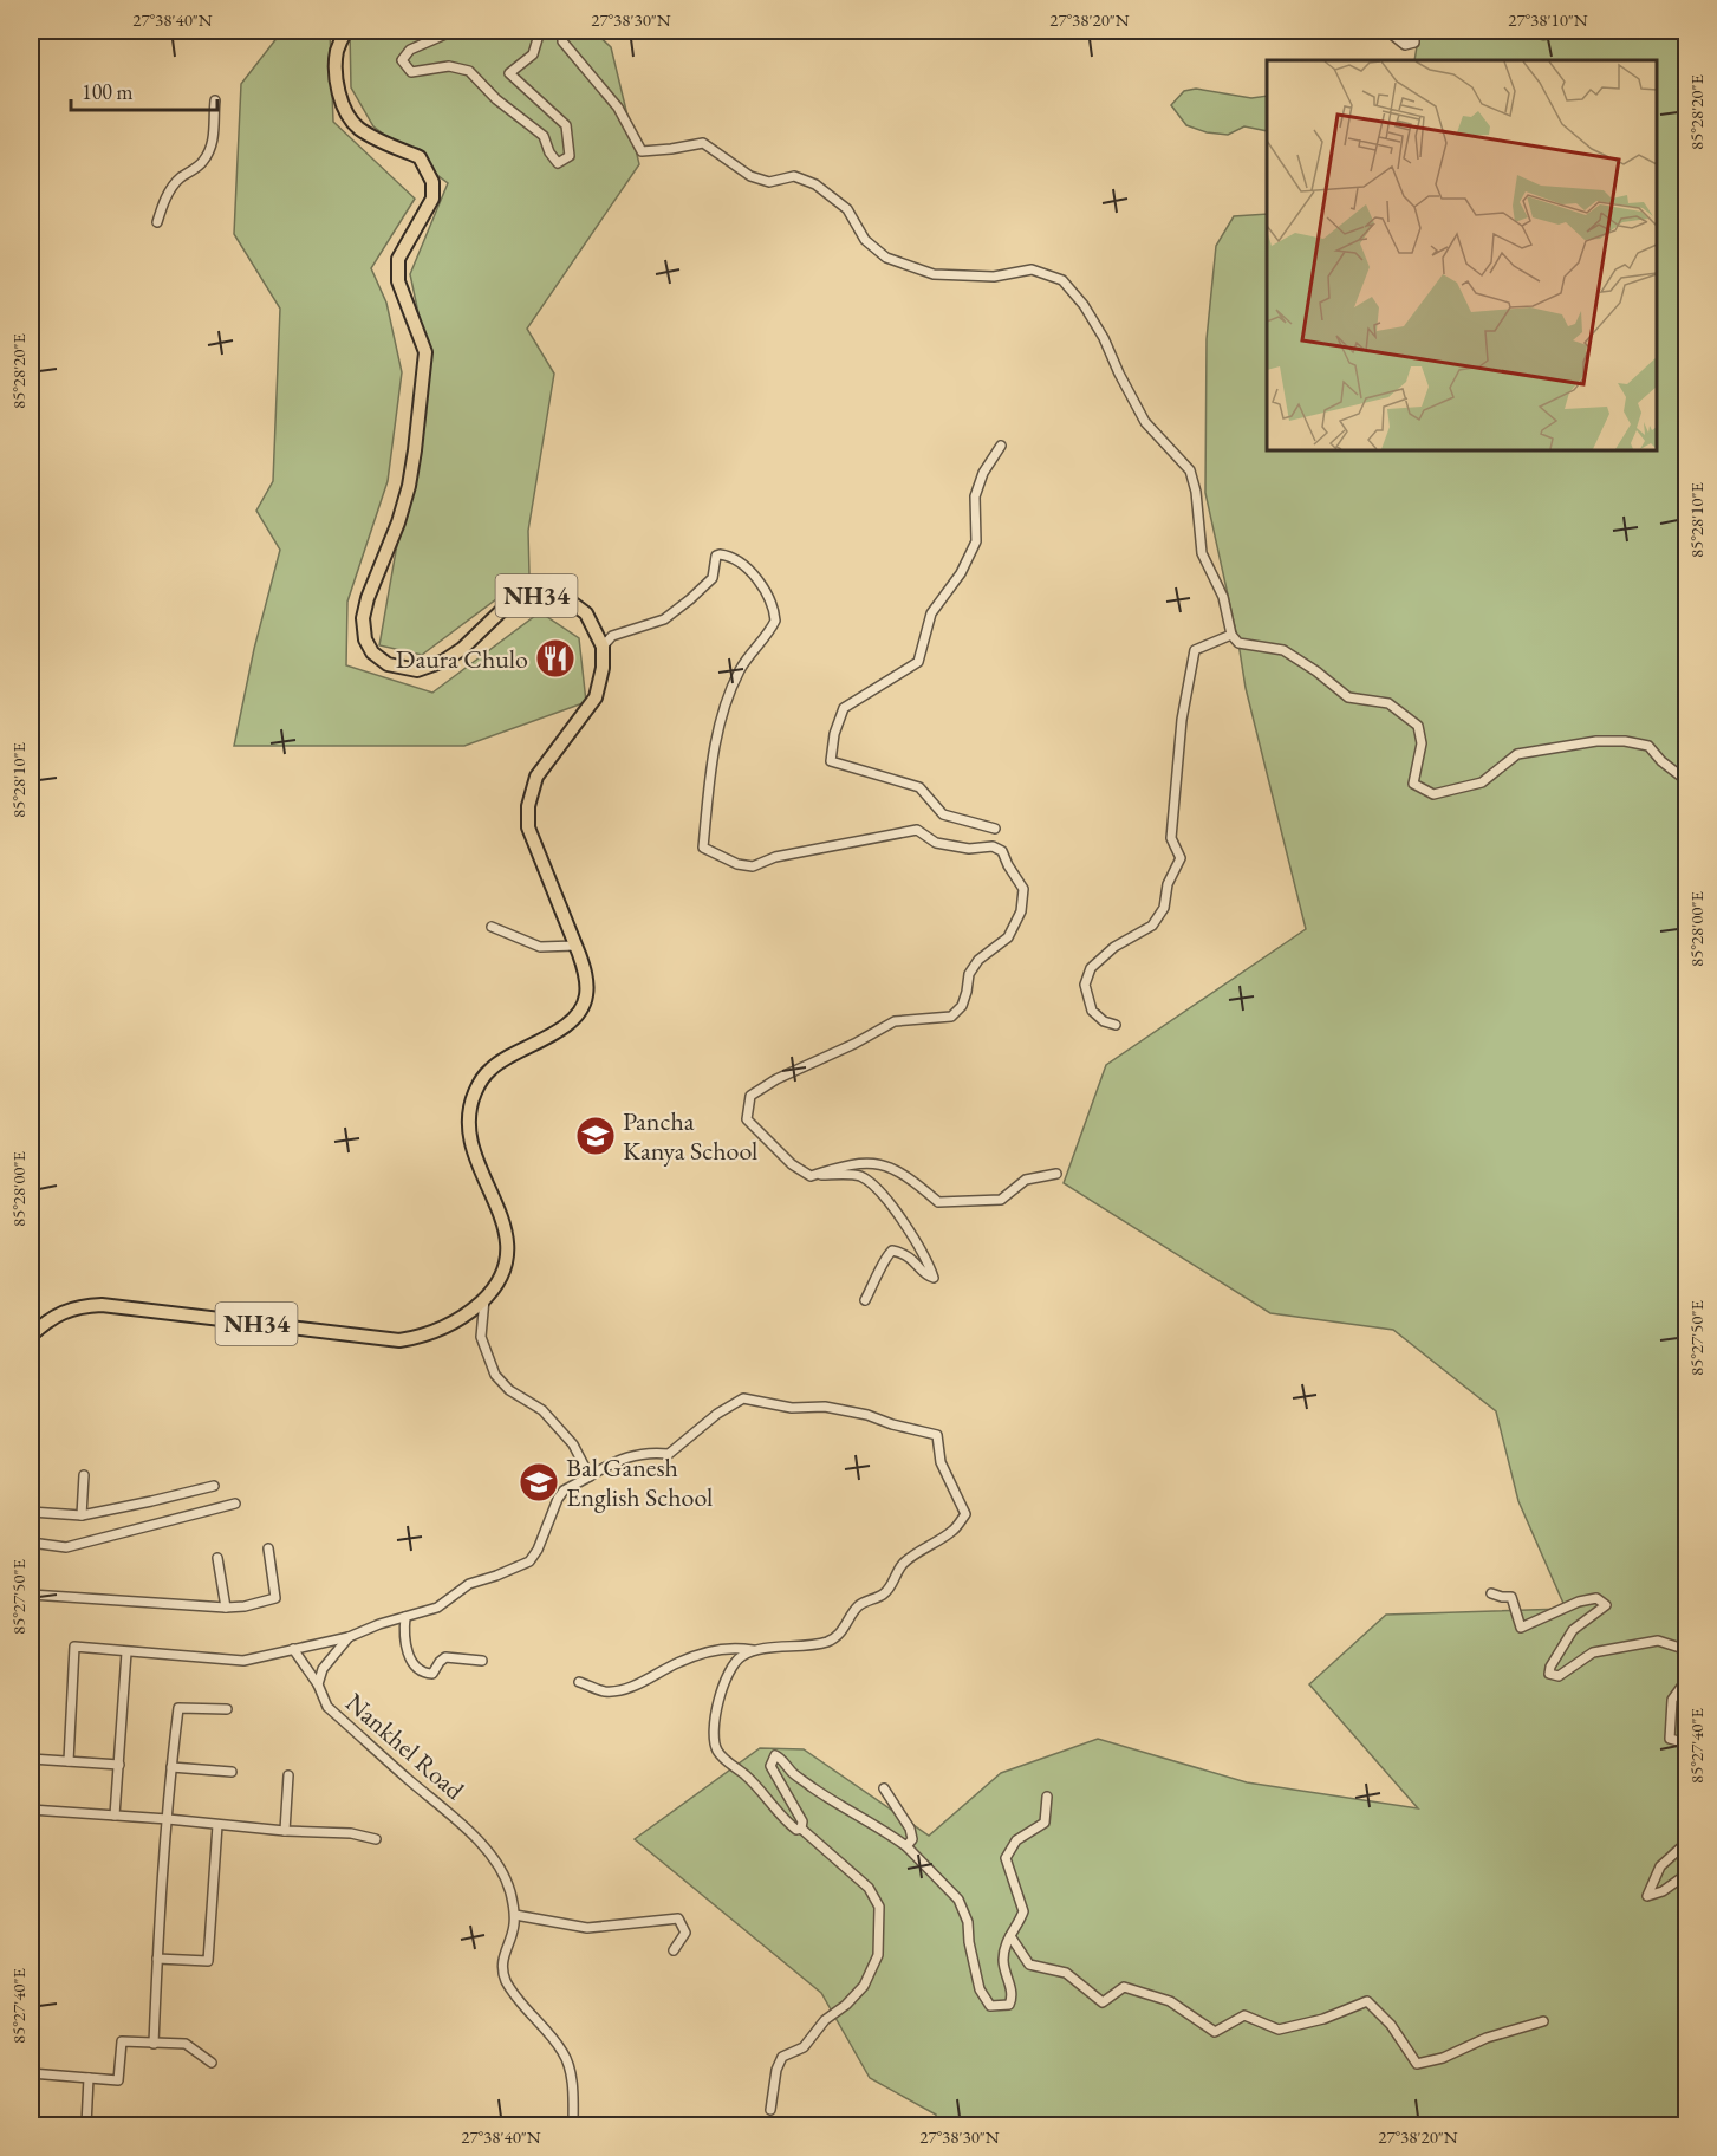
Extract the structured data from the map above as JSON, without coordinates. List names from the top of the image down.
{
  "streets": {
    "highway": ["NH34"],
    "street": ["Nankhel Road"]
  },
  "places": {
    "restaurant": ["Daura Chulo"],
    "school or university": ["Pancha Kanya School", "Bal Ganesh English School"]
  },
  "scale_bar": "100 m",
  "coordinates": [
    "27°38'40\"N",
    "27°38'30\"N",
    "27°38'20\"N",
    "27°38'10\"N",
    "85°28'20\"E",
    "85°28'10\"E",
    "85°28'00\"E",
    "85°27'50\"E",
    "85°27'40\"E"
  ]
}
